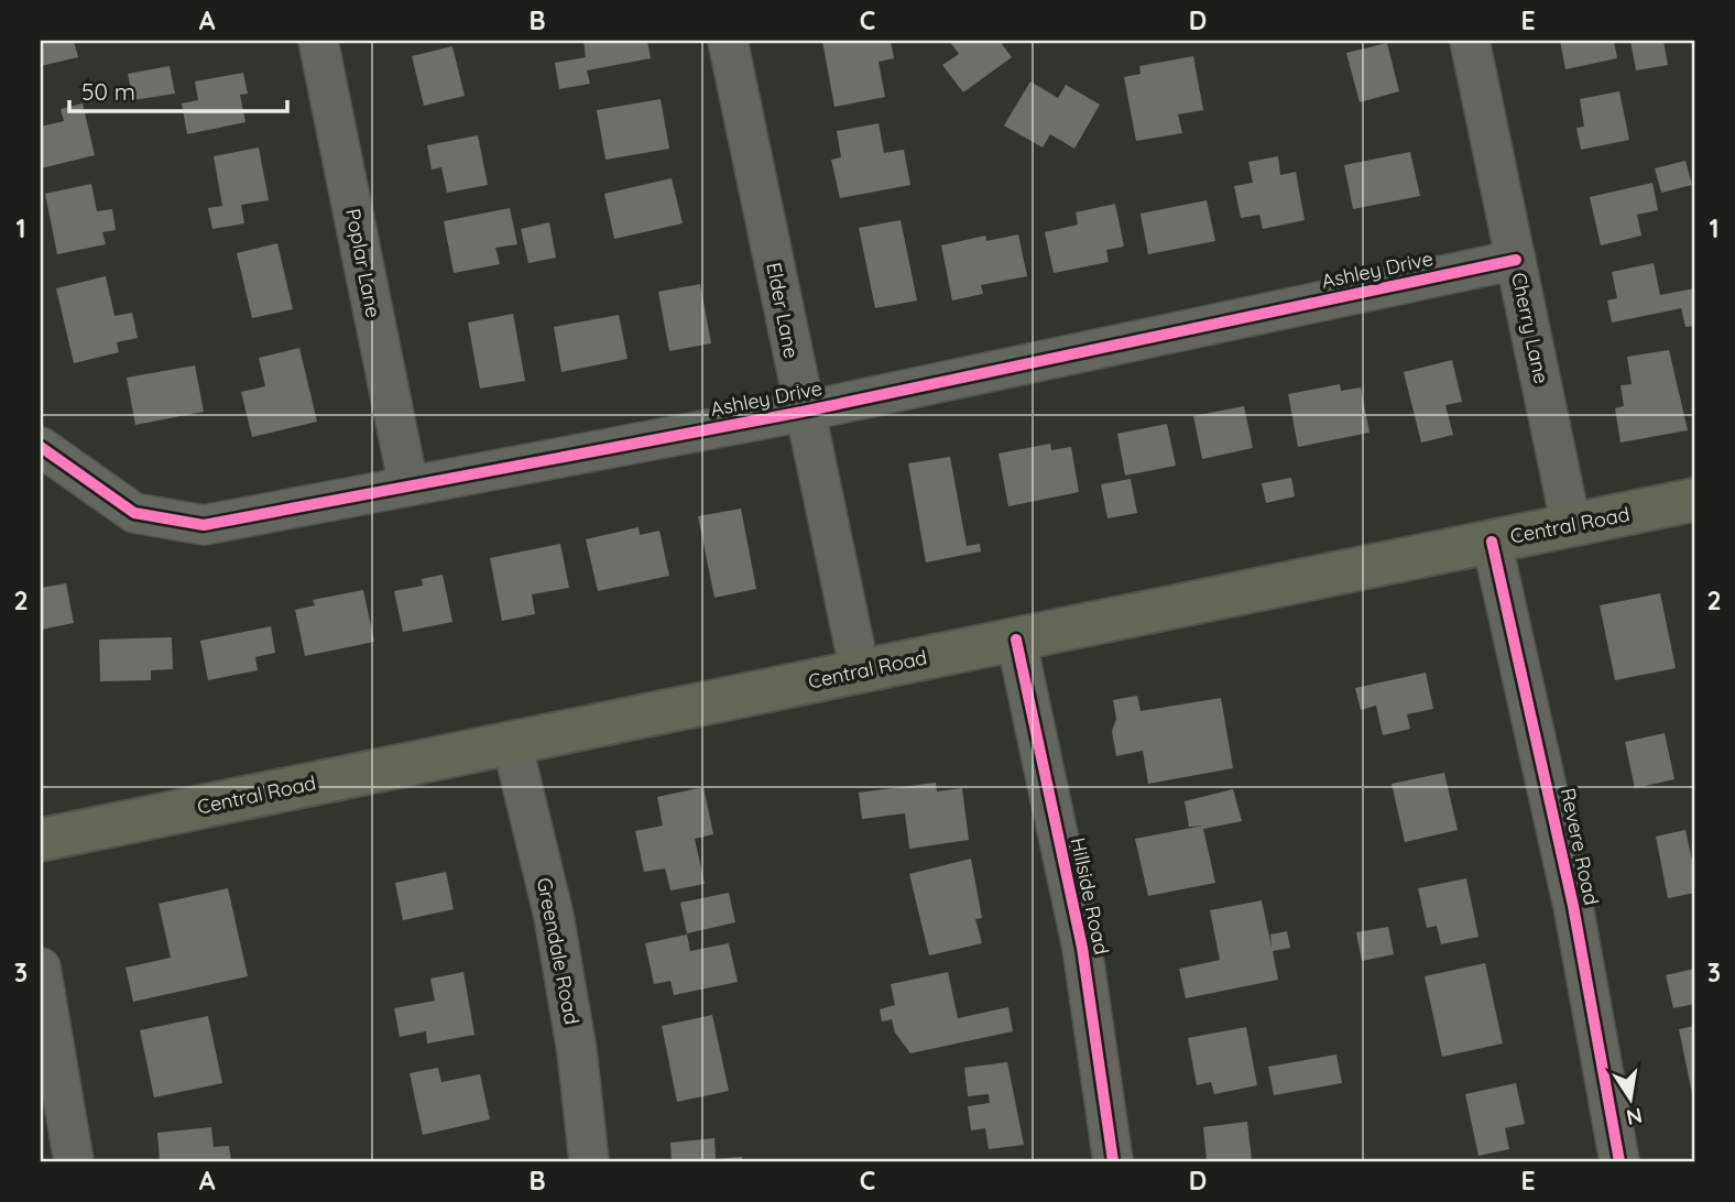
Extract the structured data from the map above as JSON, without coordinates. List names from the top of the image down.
{
  "streets": {
    "main road": ["Central Road"],
    "street": [
      "Poplar Lane",
      "Ashley Drive",
      "Elder Lane",
      "Cherry Lane",
      "Revere Road",
      "Hillside Road",
      "Greendale Road"
    ]
  },
  "crossings": [
    ["Poplar Lane", "Ashley Drive"],
    ["Ashley Drive", "Elder Lane"],
    ["Ashley Drive", "Cherry Lane"],
    ["Elder Lane", "Central Road"],
    ["Cherry Lane", "Central Road"],
    ["Central Road", "Revere Road"],
    ["Central Road", "Hillside Road"],
    ["Central Road", "Greendale Road"]
  ],
  "scale_bar": "50 m",
  "north": "bottom",
  "grid": {
    "columns": [
      "A",
      "B",
      "C",
      "D",
      "E"
    ],
    "rows": ["1", "2", "3"]
  }
}
